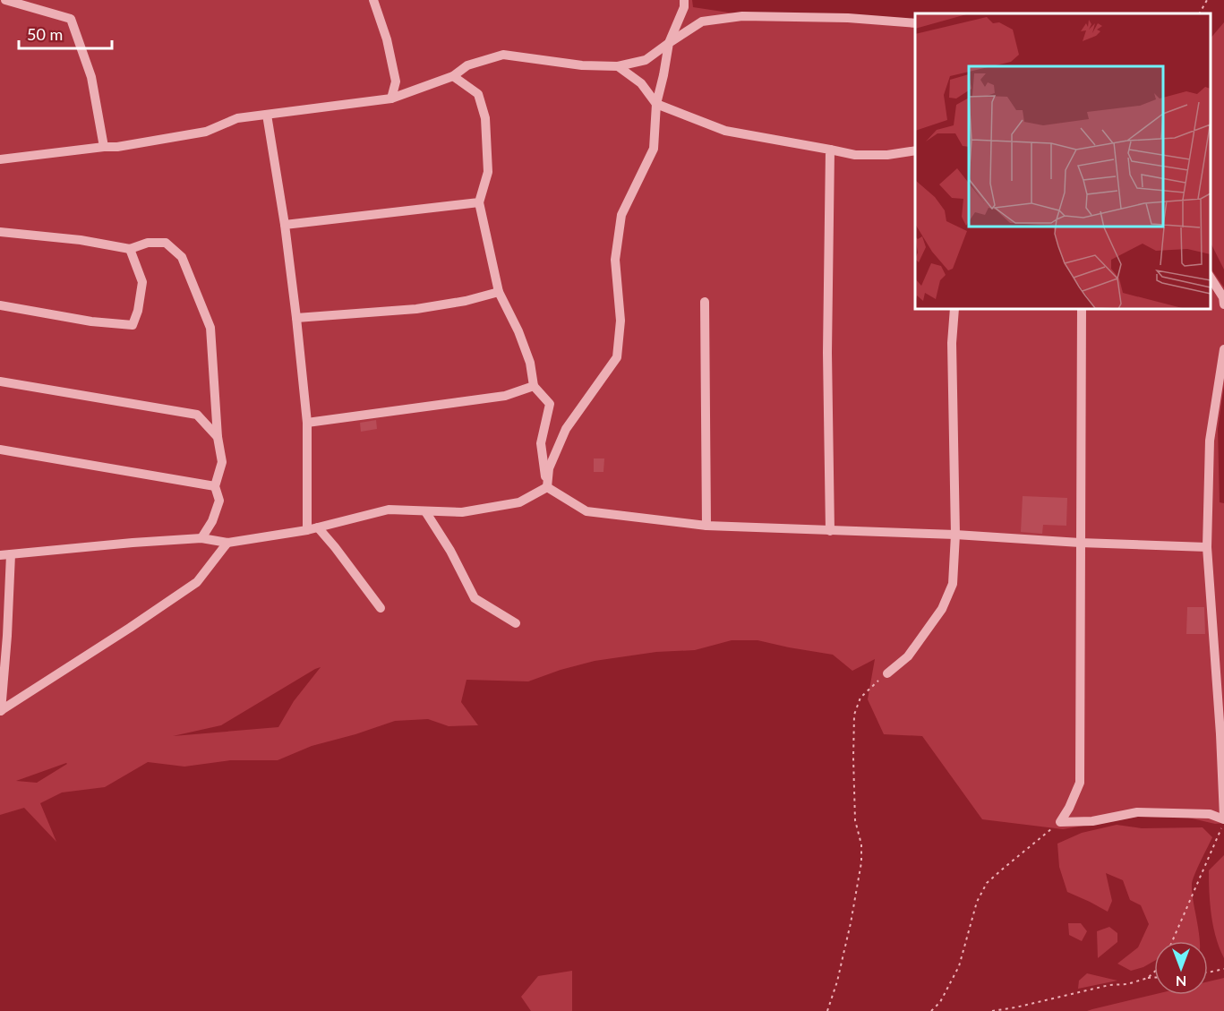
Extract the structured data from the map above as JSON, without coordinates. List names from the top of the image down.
{
  "scale_bar": "50 m",
  "north": "bottom"
}
